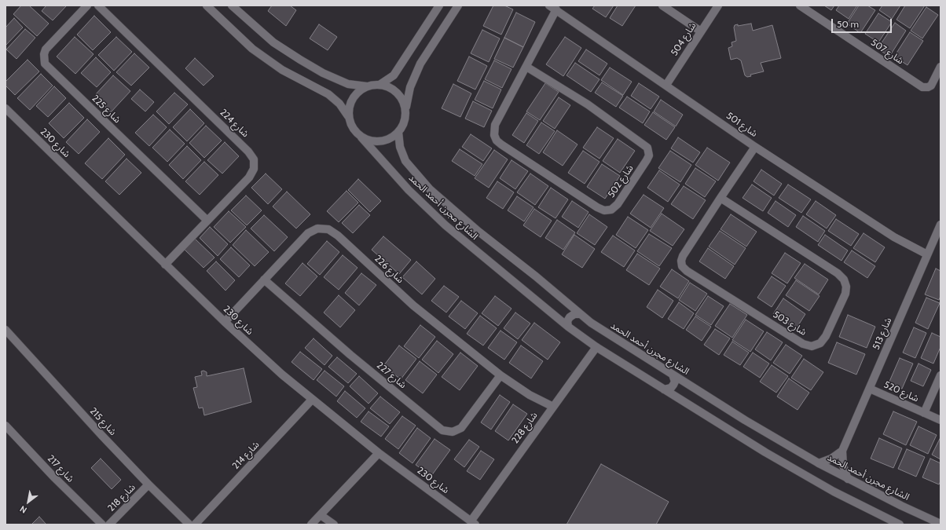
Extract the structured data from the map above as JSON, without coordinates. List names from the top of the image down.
{
  "streets": {
    "street": [
      "شارع 504",
      "شارع 507",
      "شارع 225",
      "شارع 224",
      "شارع 501",
      "شارع 230",
      "شارع 502",
      "الشارع مجرن أحمد الحمد",
      "شارع 226",
      "شارع 503",
      "شارع 513",
      "شارع 227",
      "شارع 520",
      "شارع 215",
      "شارع 228",
      "شارع 214",
      "شارع 217",
      "شارع 218"
    ]
  },
  "crossings": [
    ["شارع 504", "شارع 501"],
    ["شارع 225", "شارع 224"],
    ["شارع 224", "شارع 230"],
    ["شارع 501", "شارع 502"],
    ["شارع 501", "شارع 503"],
    ["شارع 501", "شارع 513"],
    ["شارع 230", "شارع 226"],
    ["شارع 230", "شارع 228"],
    ["شارع 230", "شارع 214"],
    ["الشارع مجرن أحمد الحمد", "شارع 228"],
    ["شارع 226", "شارع 227"],
    ["شارع 226", "شارع 228"],
    ["شارع 513", "شارع 520"],
    ["شارع 215", "شارع 218"]
  ],
  "scale_bar": "50 m",
  "north": "bottom left"
}
